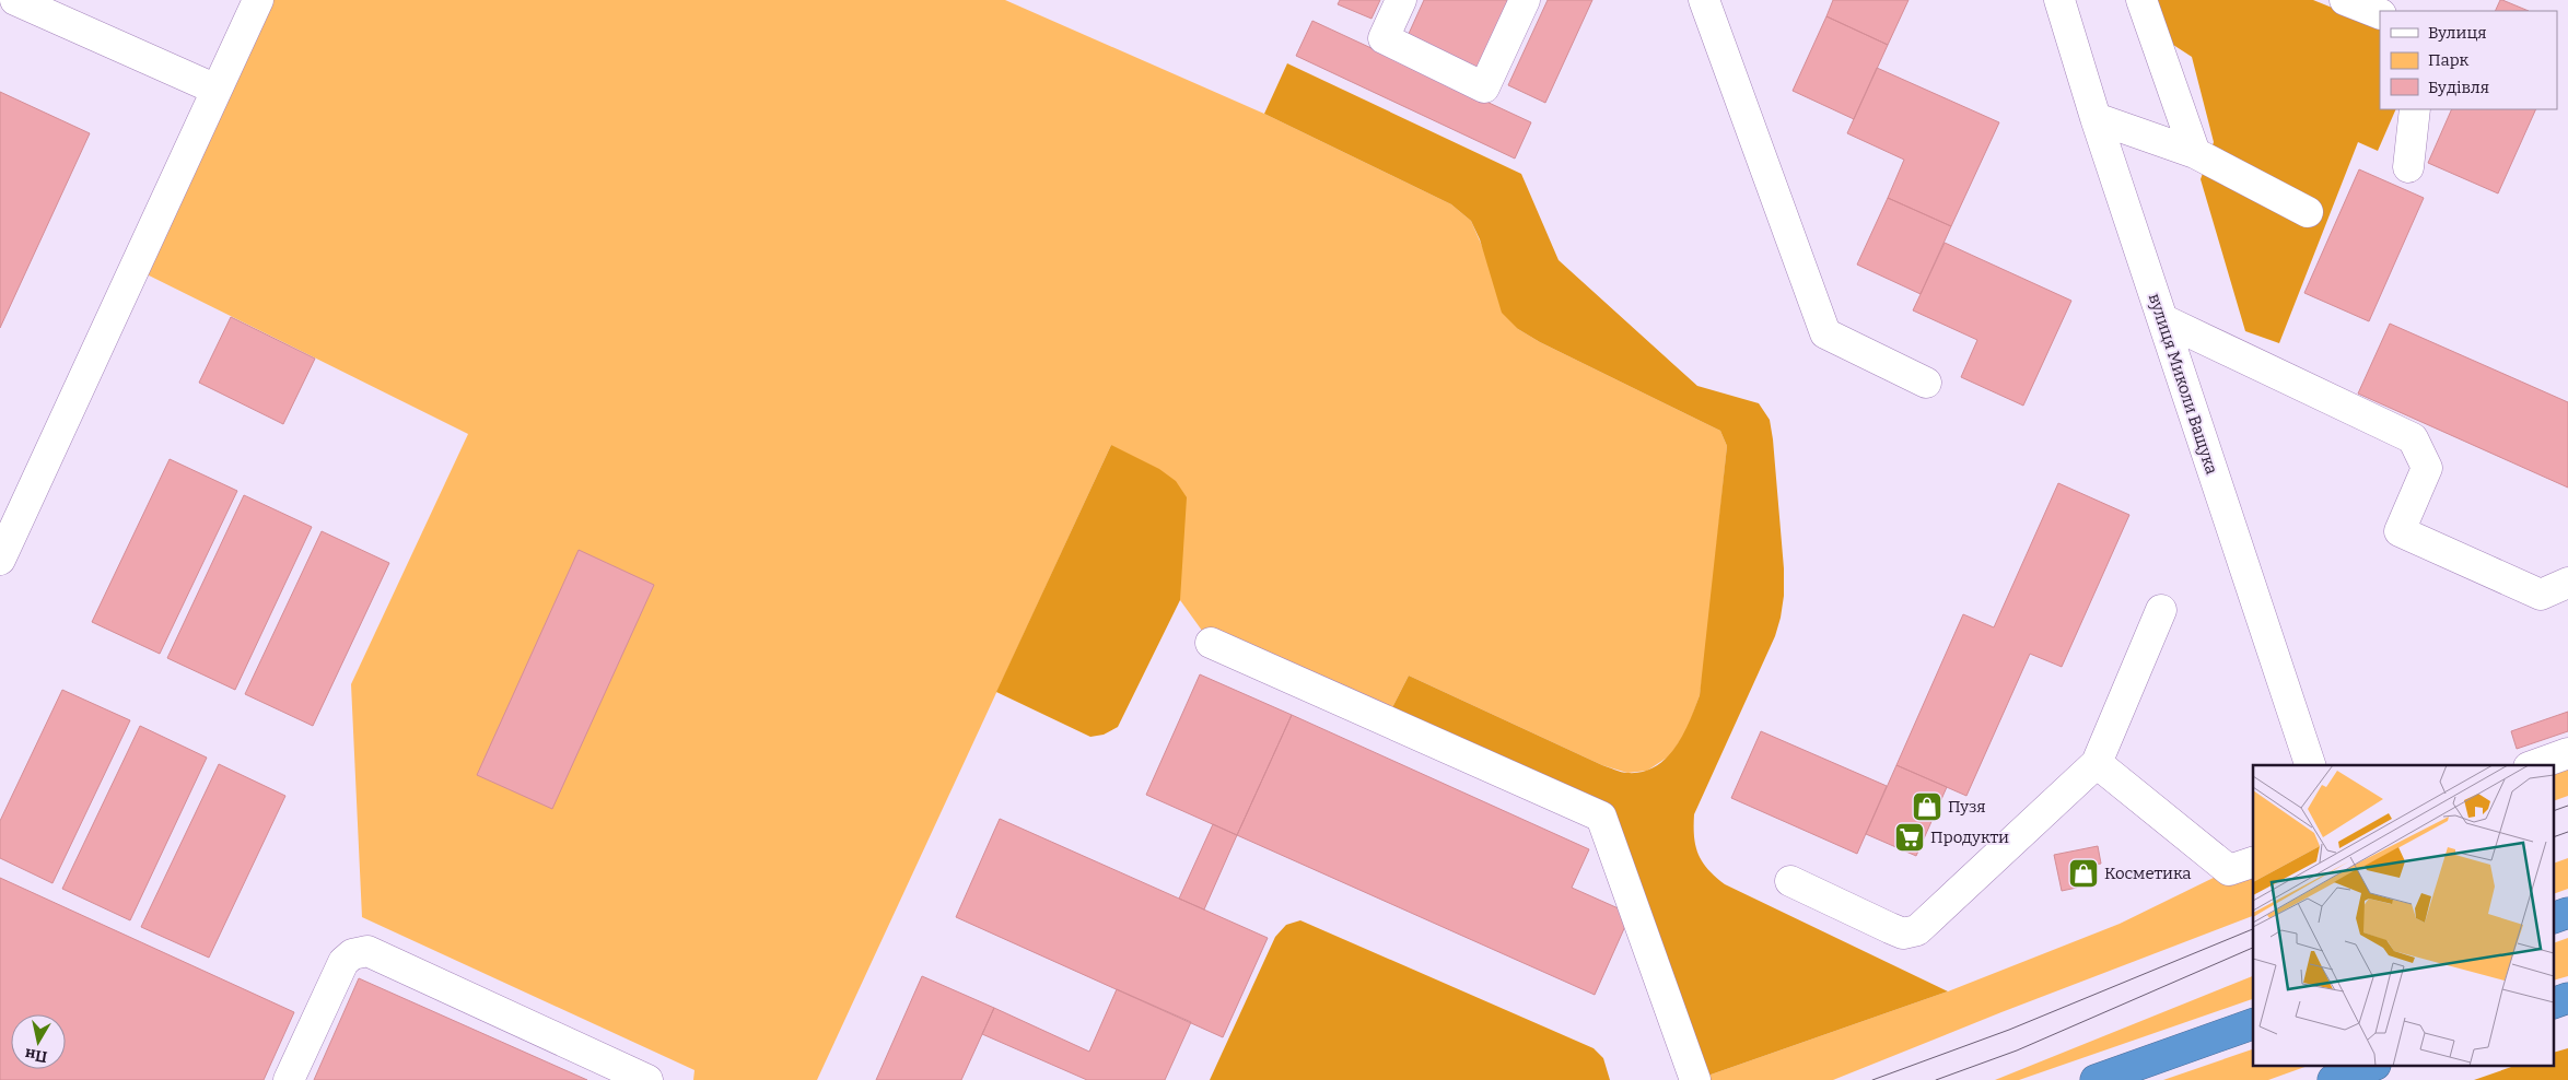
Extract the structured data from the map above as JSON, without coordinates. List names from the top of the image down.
{
  "streets": {
    "street": ["вулиця Миколи Ващука"]
  },
  "places": {
    "shop": ["Пузя", "Косметика"],
    "supermarket": ["Продукти"]
  },
  "legend": ["Вулиця", "Парк", "Будівля"],
  "north": "bottom"
}
